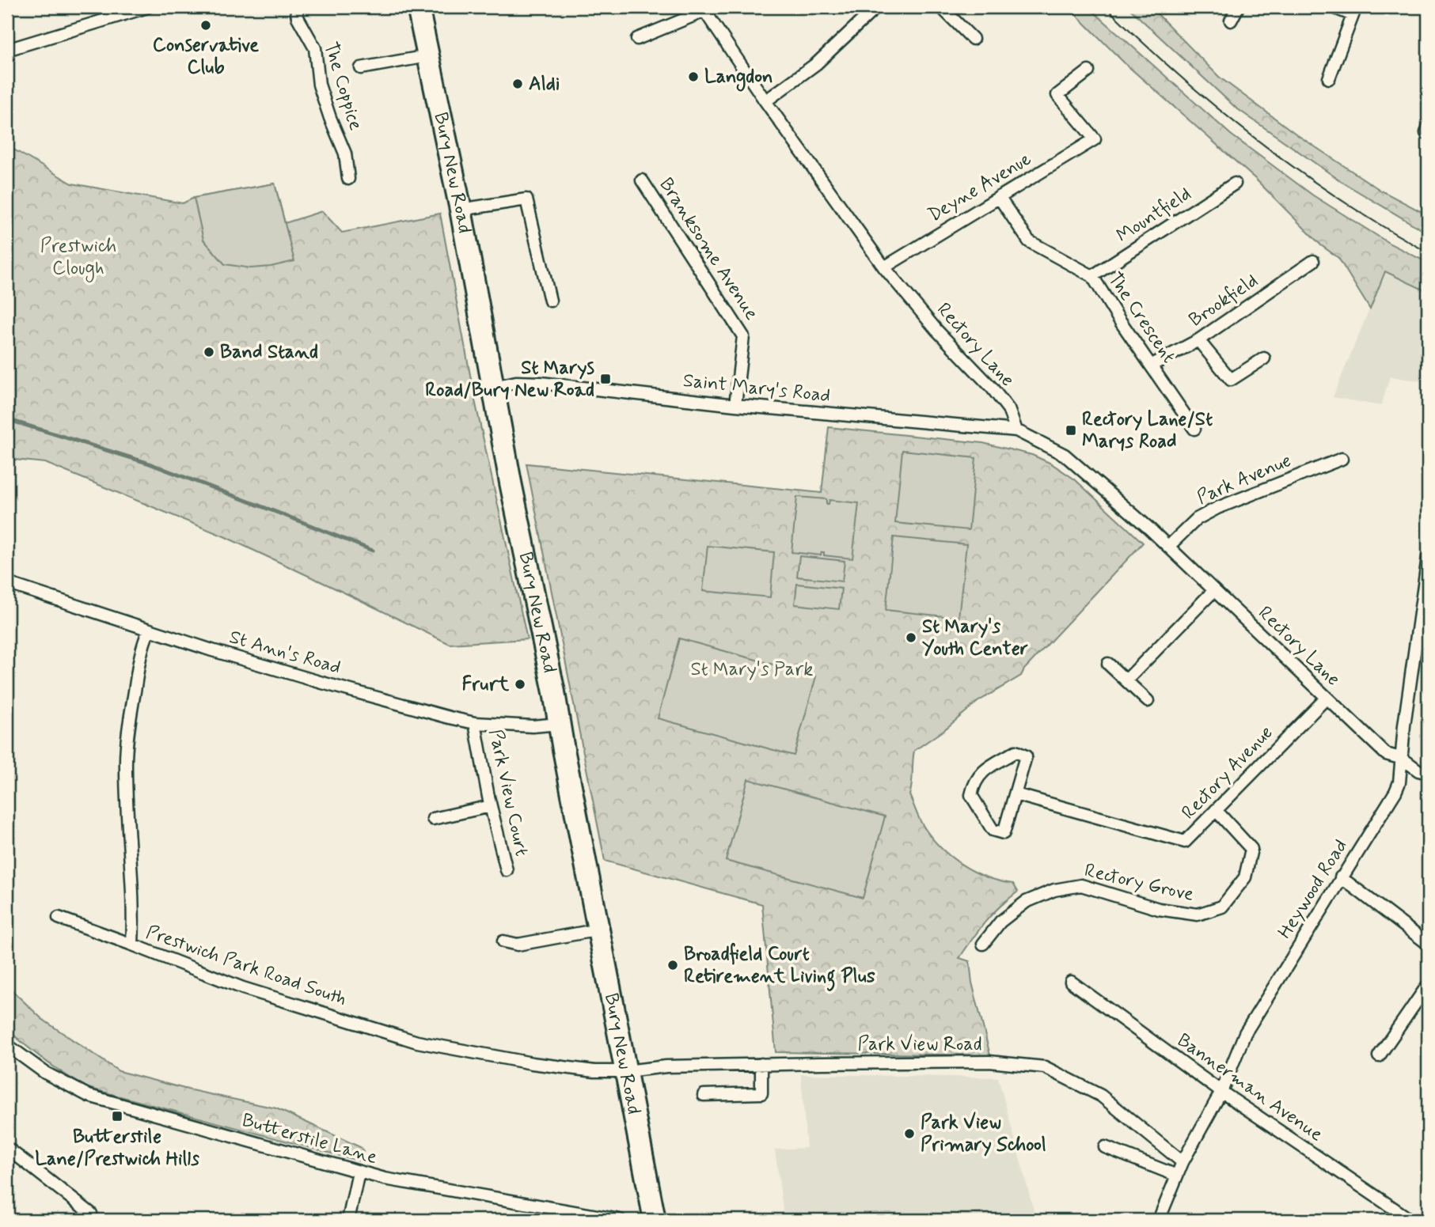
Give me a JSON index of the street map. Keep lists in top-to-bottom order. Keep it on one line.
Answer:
{"streets":{"highway":["Bury New Road"],"street":["The Coppice","Deyne Avenue","Mountfield","Branksome Avenue","Brookfield","The Crescent","Rectory Lane","Saint Mary's Road","Park Avenue","St Ann's Road","Rectory Avenue","Park View Court","Rectory Grove","Heywood Road","Prestwich Park Road South","Park View Road","Bannerman Avenue","Butterstile Lane"]},"crossings":[["Bury New Road","Saint Mary's Road"],["Bury New Road","St Ann's Road"],["Bury New Road","Prestwich Park Road South"],["Bury New Road","Park View Road"],["Deyne Avenue","The Crescent"],["Deyne Avenue","Rectory Lane"],["Mountfield","The Crescent"],["Branksome Avenue","Saint Mary's Road"],["Brookfield","The Crescent"],["Rectory Lane","Saint Mary's Road"],["Rectory Lane","Park Avenue"],["Rectory Lane","Rectory Avenue"],["Rectory Lane","Heywood Road"],["St Ann's Road","Park View Court"],["St Ann's Road","Prestwich Park Road South"],["Rectory Avenue","Rectory Grove"],["Heywood Road","Park View Road"],["Heywood Road","Bannerman Avenue"],["Prestwich Park Road South","Park View Road"]],"parks":["Prestwich Clough","St Mary's Park"],"places":{"other":["Conservative Club","Langdon","Aldi","Band Stand","St Mary's Youth Center","Frurt","Broadfield Court Retirement Living Plus","Park View Primary School"],"transit":["St Marys Road/Bury New Road","Rectory Lane/St Marys Road","Butterstile Lane/Prestwich Hills"]}}
